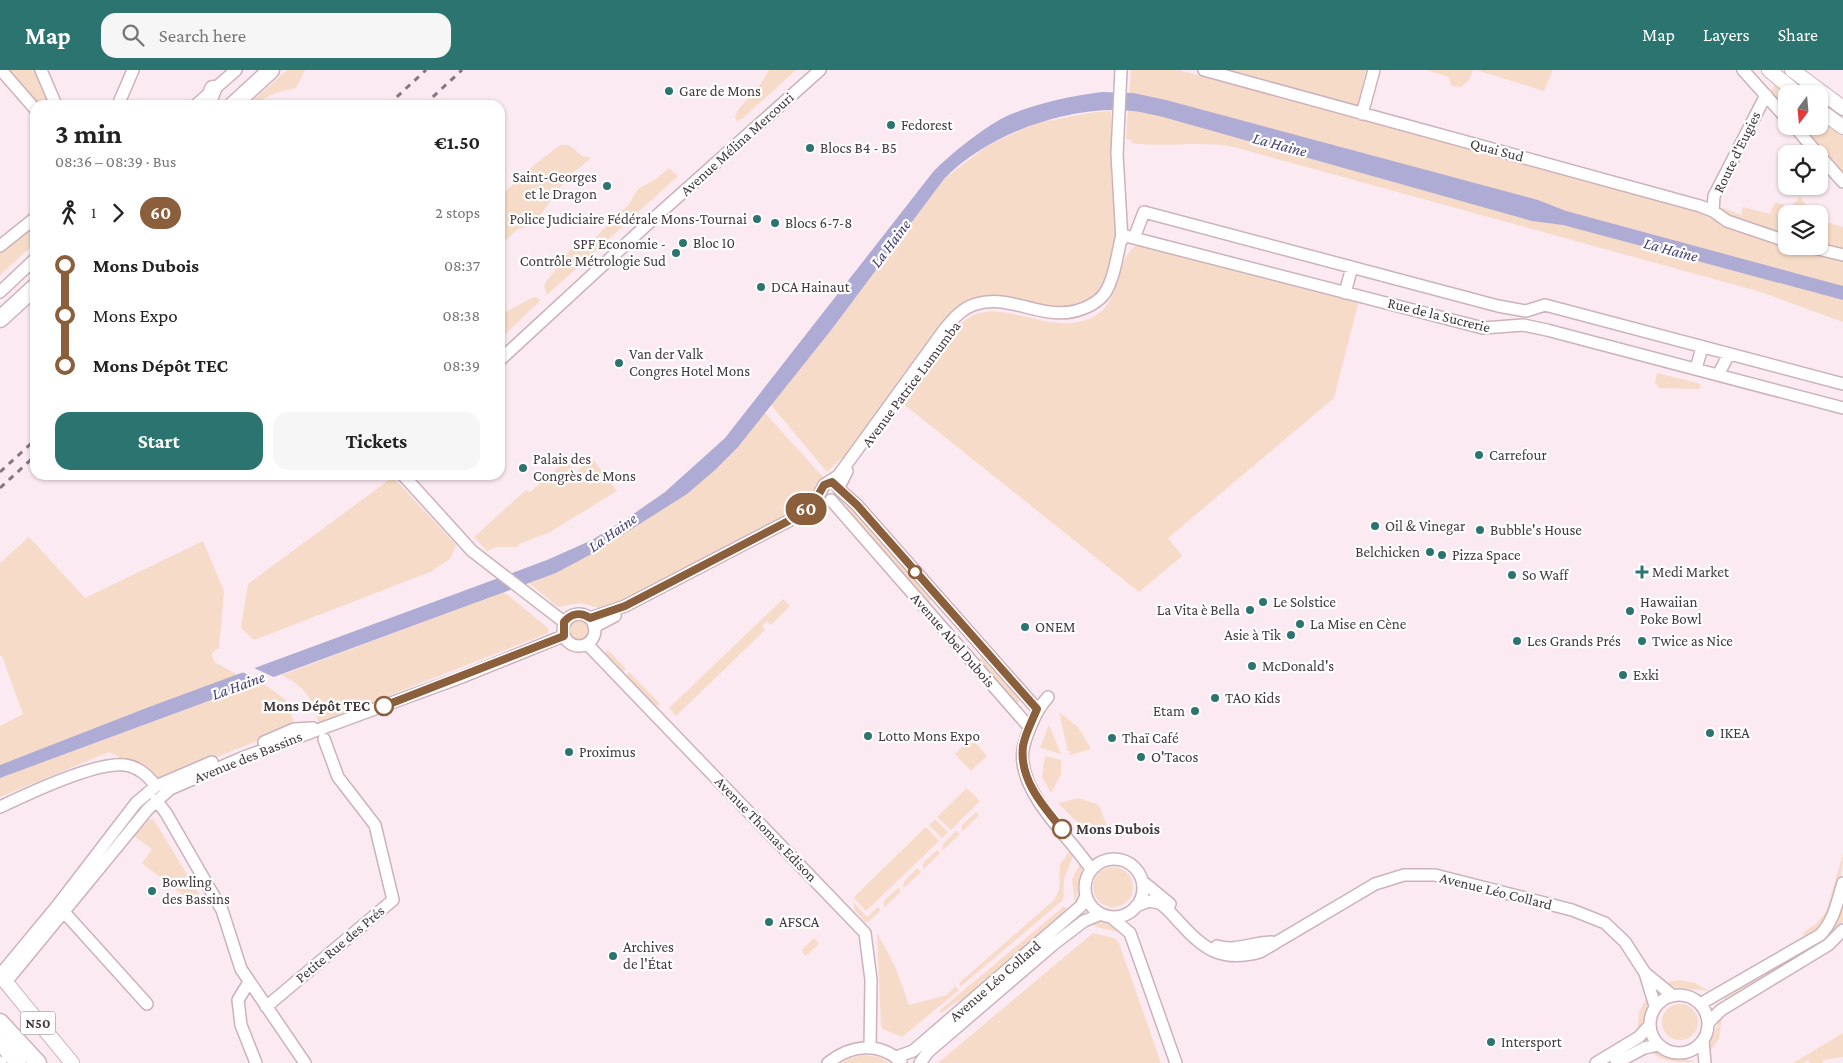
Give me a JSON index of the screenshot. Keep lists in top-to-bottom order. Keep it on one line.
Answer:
{"streets":{"highway":["N50"],"street":["Avenue Mélina Mercouri","Quai Sud","Route d'Eugies","Rue de la Sucrerie","Avenue Patrice Lumumba","Avenue Abel Dubois","Avenue des Bassins","Avenue Thomas Edison","Avenue Léo Collard","Petite Rue des Prés"]},"crossings":[["Quai Sud","Route d'Eugies"],["Rue de la Sucrerie","Avenue Patrice Lumumba"],["Avenue Patrice Lumumba","Avenue Abel Dubois"],["Avenue des Bassins","Avenue Thomas Edison"],["Avenue des Bassins","Petite Rue des Prés"],["Avenue des Bassins","N50"]],"water":["La Haine"],"places":{"other":["Gare de Mons","Fedorest","Blocs B4 - B5","Saint-Georges et le Dragon","Police Judiciaire Fédérale Mons-Tournai","Blocs 6-7-8","Bloc 10","SPF Economie - Contrôle Métrologie Sud","DCA Hainaut","Van der Valk Congres Hotel Mons","Carrefour","Palais des Congrès de Mons","Oil & Vinegar","Bubble's House","Belchicken","Pizza Space","So Waff","Le Solstice","La Vita è Bella","Hawaiian Poke Bowl","La Mise en Cène","ONEM","Asie à Tik","Les Grands Prés","Twice as Nice","McDonald's","Exki","TAO Kids","Mons Dépôt TEC","Etam","IKEA","Lotto Mons Expo","Thaï Café","Proximus","O'Tacos","Mons Dubois","Bowling des Bassins","AFSCA","Archives de l'État","Intersport"],"health":["Medi Market"]},"lines":["bus line 60"],"north":"bottom","page":{"header":"Map","search":"Search here","nav":["Map","Layers","Share"],"on_map":"60","heading":["3 min","08:36 – 08:39 · Bus","€1.50"],"legs":["1","60","2 stops"],"list":[{"name":"Mons Dubois","value":"08:37"},{"name":"Mons Expo","value":"08:38"},{"name":"Mons Dépôt TEC","value":"08:39"}],"buttons":["Start","Tickets"]}}
